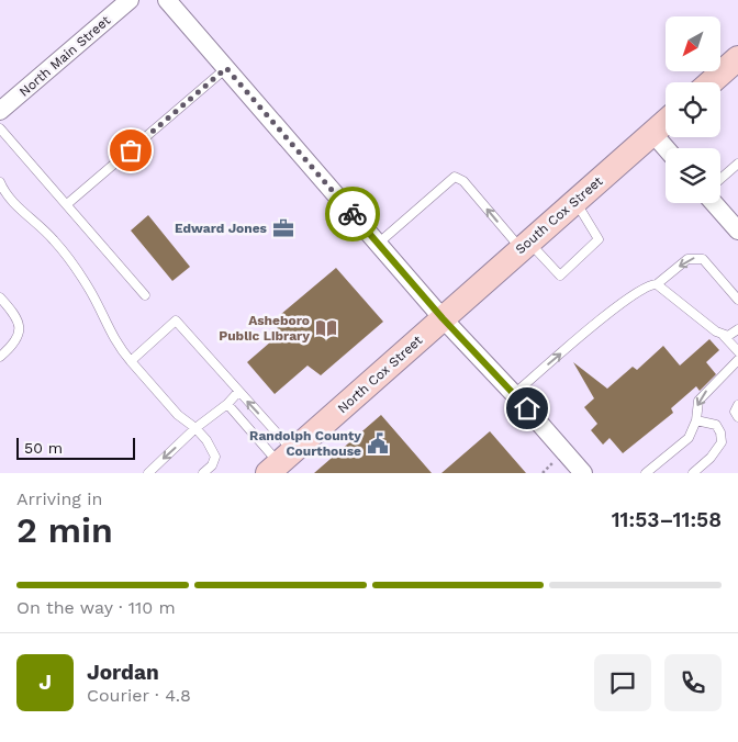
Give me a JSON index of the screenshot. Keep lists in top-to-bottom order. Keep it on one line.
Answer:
{"streets":{"main road":["South Cox Street","North Cox Street"],"street":["North Main Street"]},"crossings":[["South Cox Street","North Cox Street"]],"places":{"office":["Edward Jones"],"library":["Asheboro Public Library"],"public building":["Randolph County Courthouse"]},"scale_bar":"50 m","north":"bottom left","page":{"scale":"50 m","heading":["2 min","Arriving in","11:53–11:58"],"panel":["Jordan","Courier · 4.8"],"bar":"On the way · 110 m","round":"J"}}
